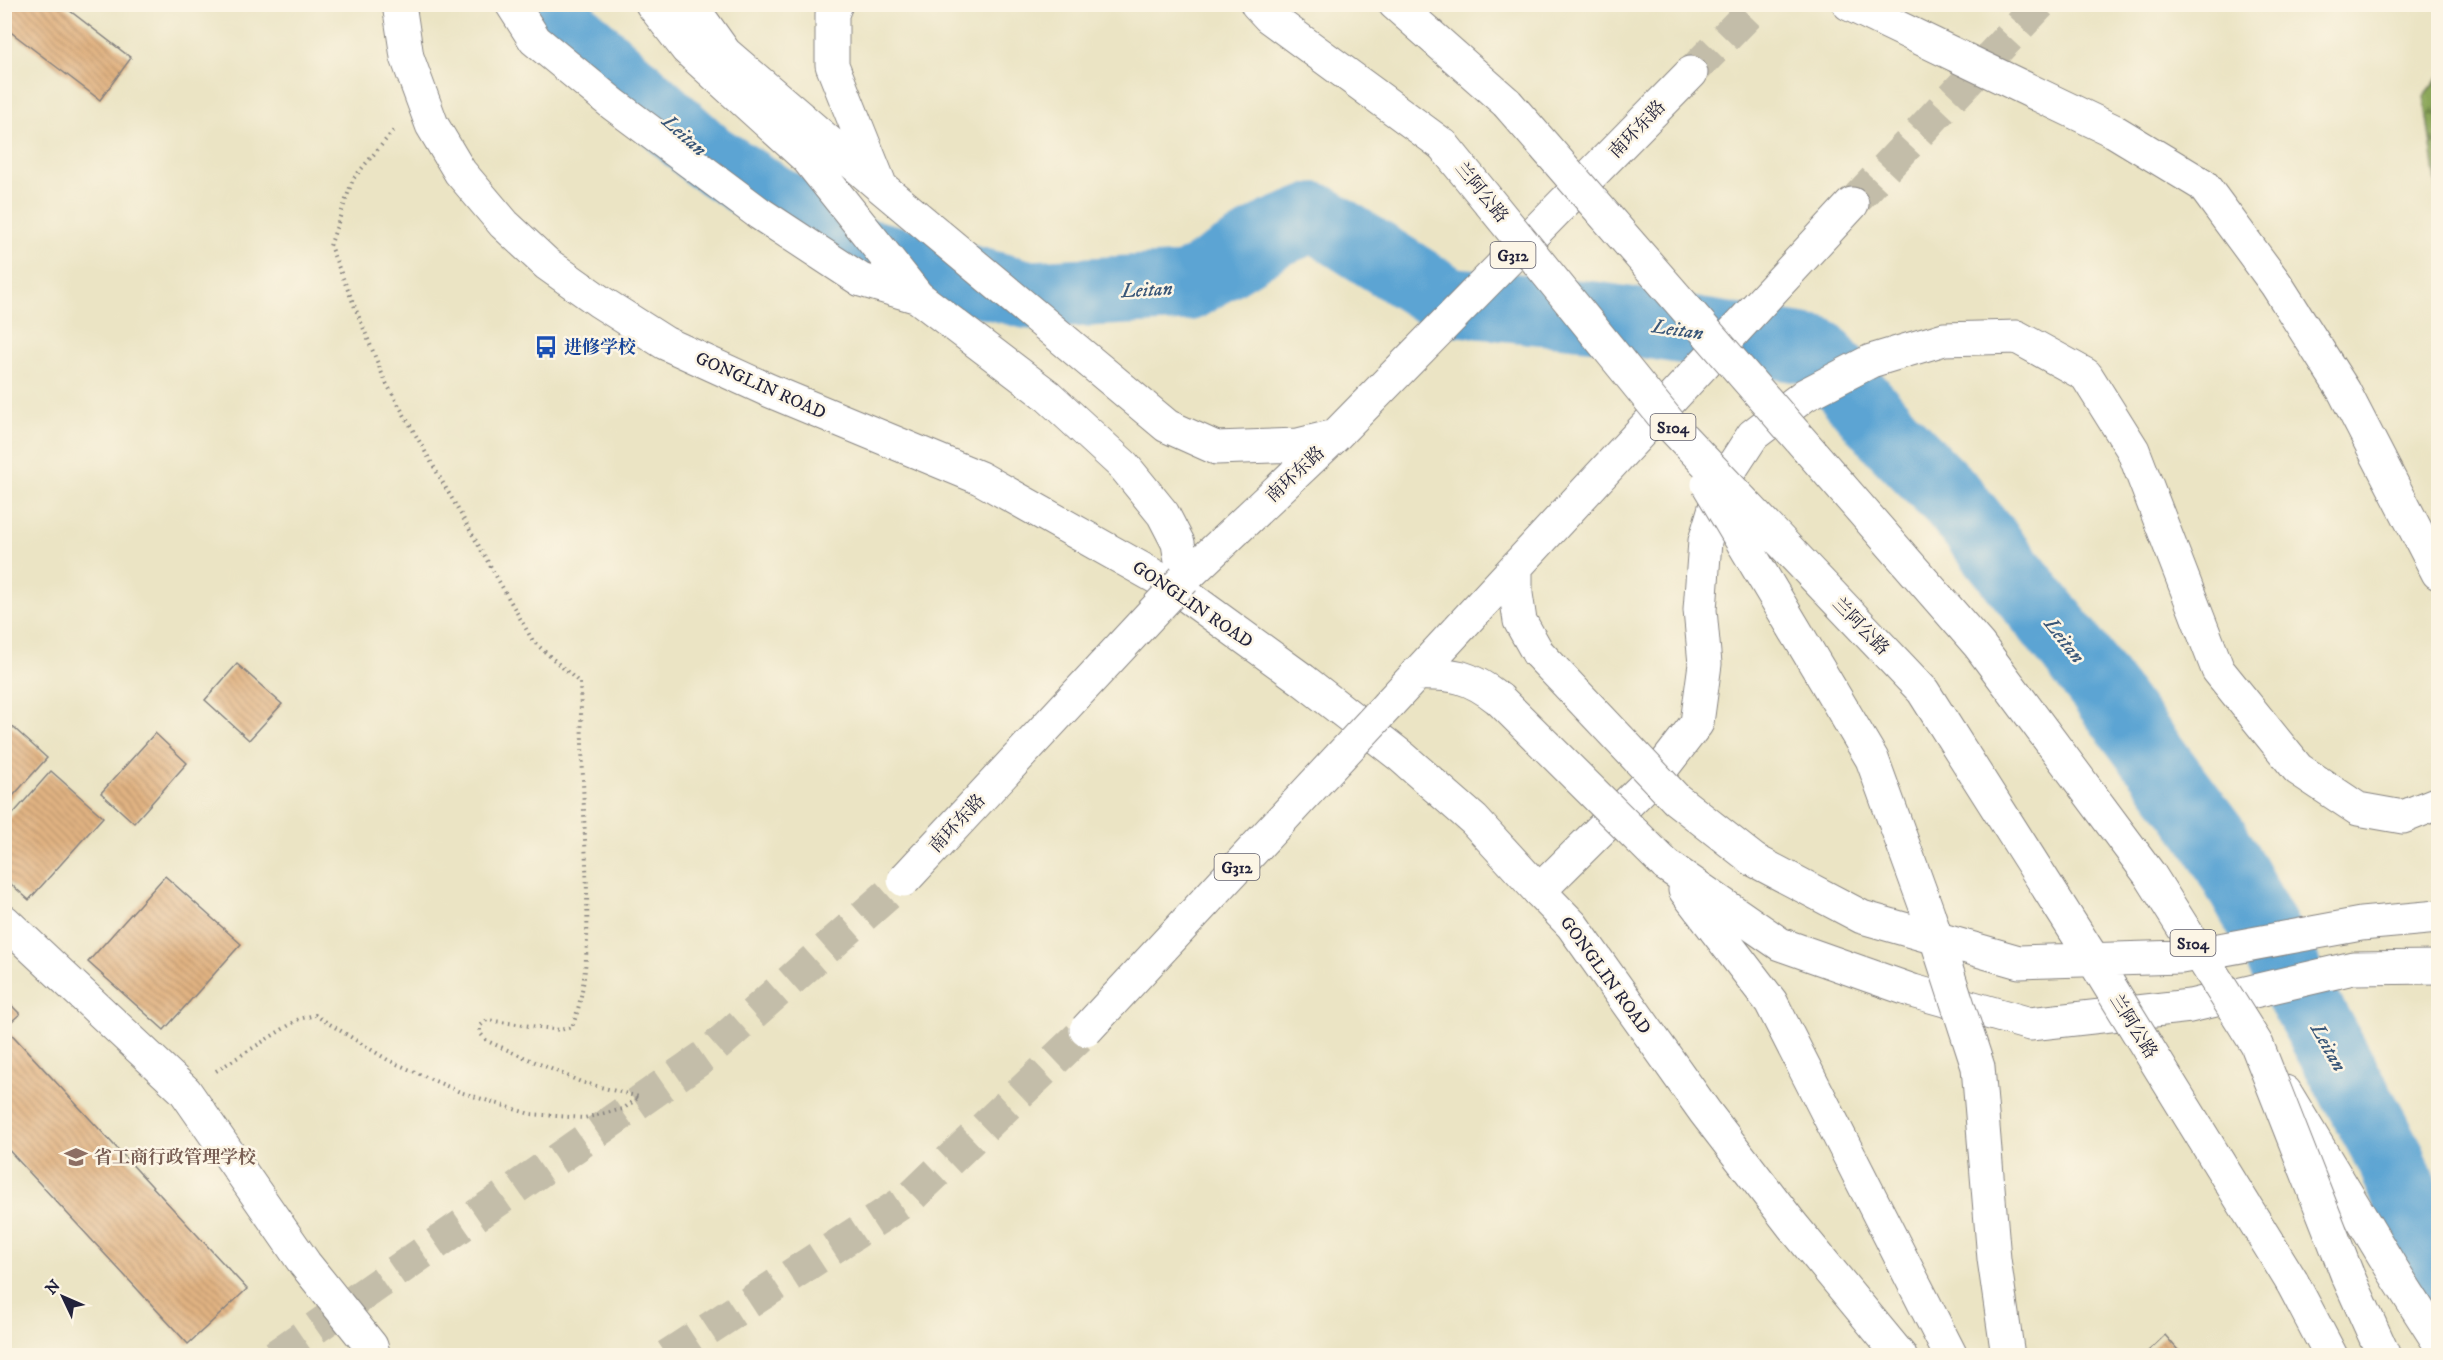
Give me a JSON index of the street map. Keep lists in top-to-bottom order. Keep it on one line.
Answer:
{"streets":{"main road":["南环东路","兰阿公路","G312","GONGLIN ROAD","S104"]},"water":["Leitan"],"places":{"bus stop":["进修学校"],"school or university":["省工商行政管理学校"]},"north":"top left"}
